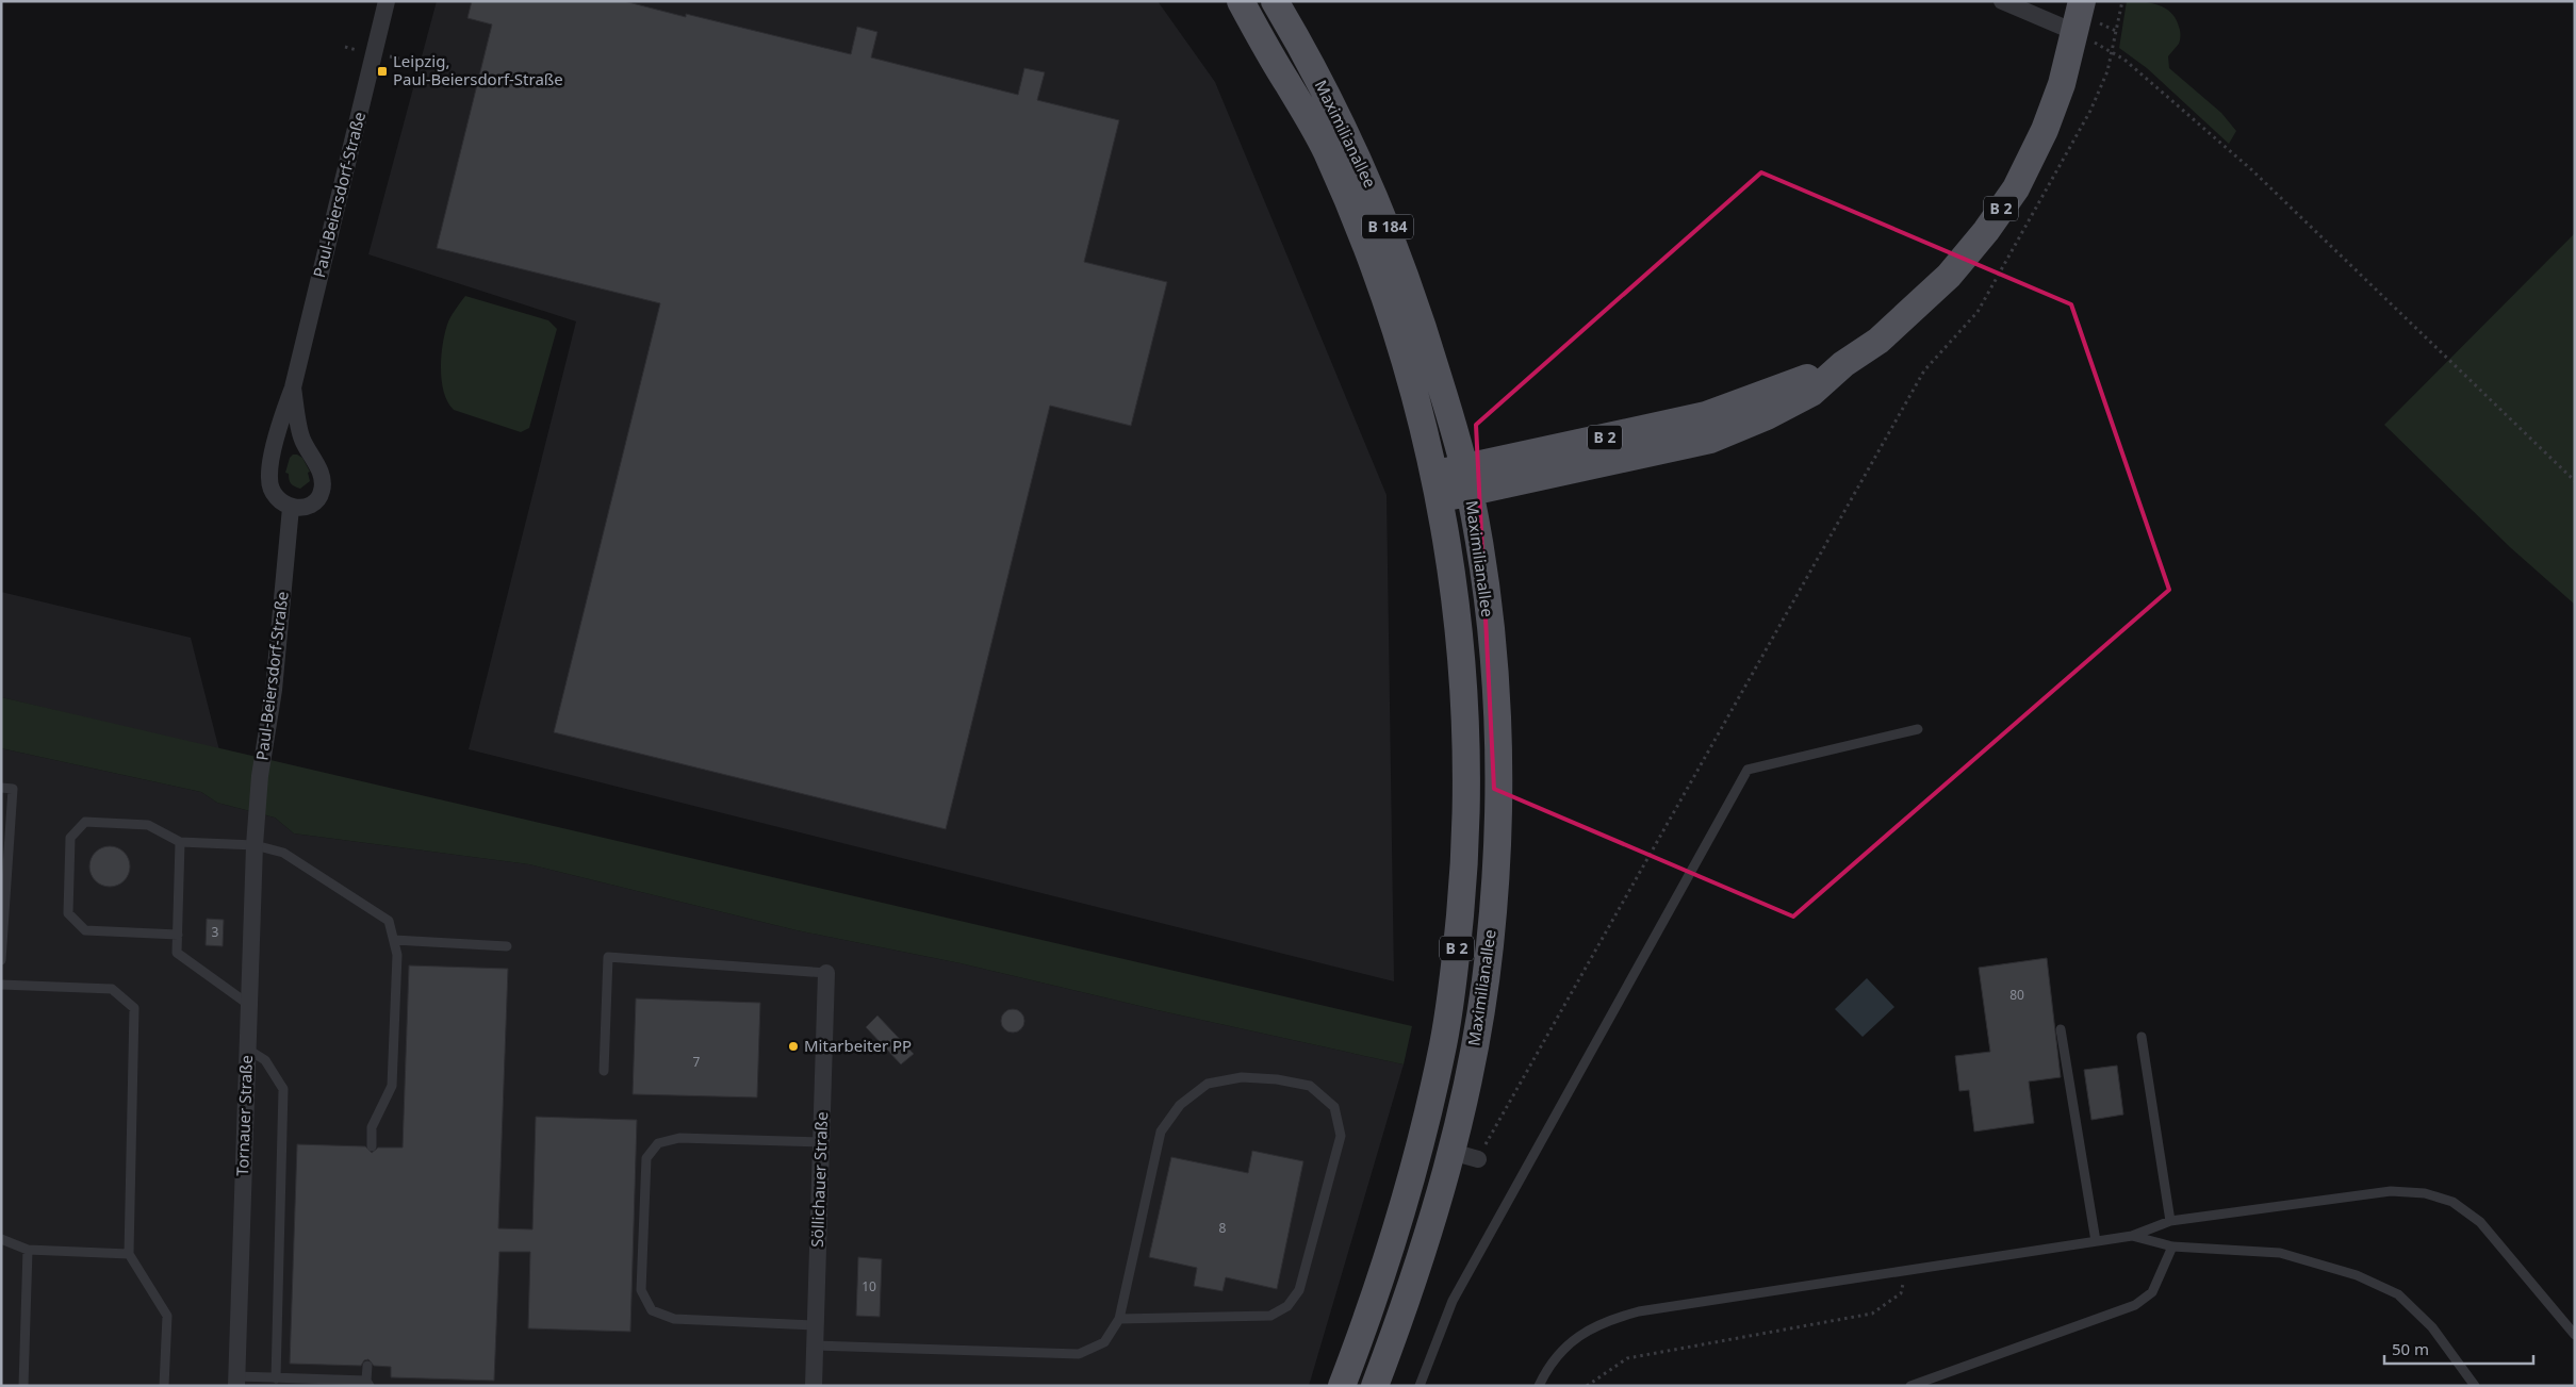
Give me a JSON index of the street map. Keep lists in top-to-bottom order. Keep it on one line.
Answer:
{"streets":{"main road":["Maximilianallee","B 2","B 184"],"street":["Paul-Beiersdorf-Straße","Tornauer Straße","Söllichauer Straße"]},"crossings":[["Maximilianallee","B 2"],["Maximilianallee","B 184"],["Paul-Beiersdorf-Straße","Tornauer Straße"],["B 2","B 184"]],"places":{"transit":["Leipzig, Paul-Beiersdorf-Straße"],"other":["Mitarbeiter PP"]},"house_numbers":["3","80","7","8","10"],"scale_bar":"50 m"}
